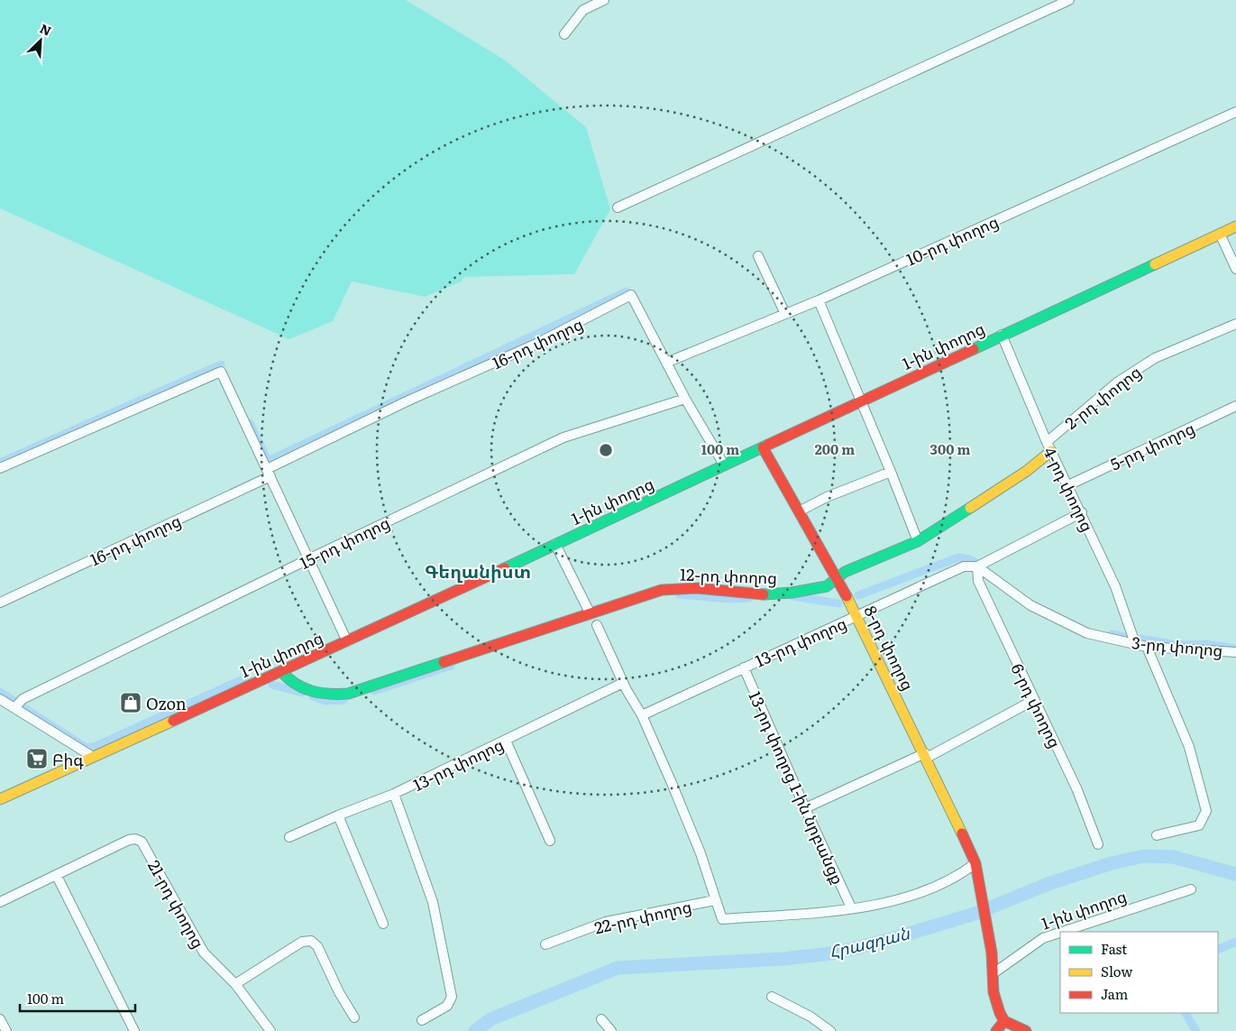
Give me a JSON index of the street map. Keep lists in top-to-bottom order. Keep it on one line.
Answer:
{"streets":{"main road":["1-ին փողոց","12-րդ փողոց","8-րդ փողոց"],"street":["10-րդ փողոց","16-րդ փողոց","2-րդ փողոց","5-րդ փողոց","4-րդ փողոց","15-րդ փողոց","13-րդ փողոց","3-րդ փողոց","6-րդ փողոց","13-րդ փողոց 1-ին նրբանցք","21-րդ փողոց","22-րդ փողոց"]},"crossings":[["10-րդ փողոց","16-րդ փողոց"],["16-րդ փողոց","1-ին փողոց"],["16-րդ փողոց","15-րդ փողոց"],["1-ին փողոց","4-րդ փողոց"],["1-ին փողոց","12-րդ փողոց"],["1-ին փողոց","8-րդ փողոց"],["2-րդ փողոց","4-րդ փողոց"],["5-րդ փողոց","4-րդ փողոց"],["4-րդ փողոց","12-րդ փողոց"],["4-րդ փողոց","13-րդ փողոց"],["4-րդ փողոց","3-րդ փողոց"],["12-րդ փողոց","8-րդ փողոց"],["13-րդ փողոց","3-րդ փողոց"],["13-րդ փողոց","8-րդ փողոց"],["13-րդ փողոց","6-րդ փողոց"],["13-րդ փողոց","13-րդ փողոց 1-ին նրբանցք"],["3-րդ փողոց","6-րդ փողոց"]],"districts":["Գեղանիստ"],"water":["Հրազդան"],"places":{"shop":["Ozon"],"supermarket":["Բիգ"]},"legend":["Fast","Slow","Jam"],"scale_bar":"100 m","north":"top right","rings":["100 m","200 m","300 m"]}
